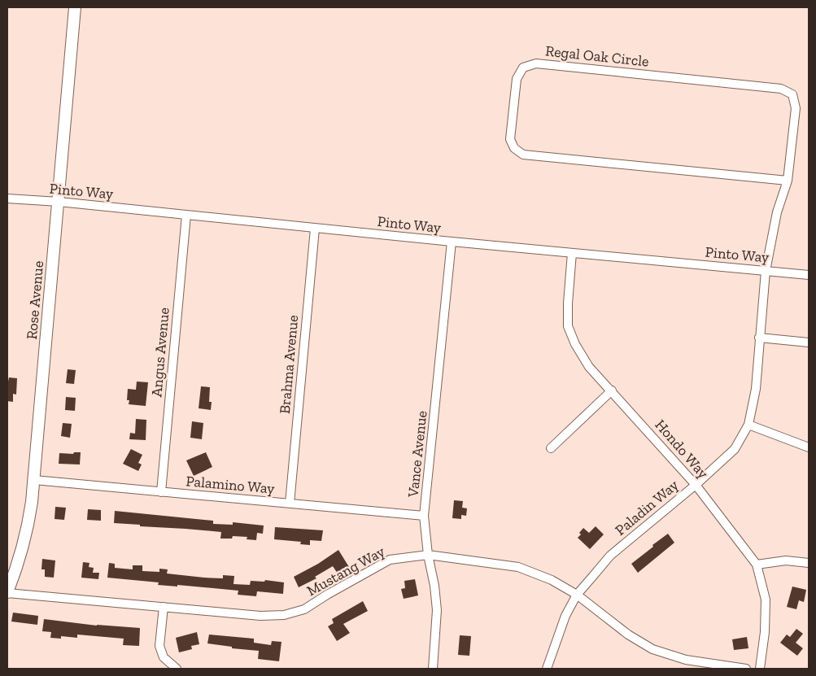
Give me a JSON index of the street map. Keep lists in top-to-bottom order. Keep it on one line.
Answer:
{"streets":{"street":["Regal Oak Circle","Pinto Way","Rose Avenue","Angus Avenue","Brahma Avenue","Hondo Way","Vance Avenue","Palamino Way","Paladin Way","Mustang Way"]},"crossings":[["Regal Oak Circle","Pinto Way"],["Regal Oak Circle","Paladin Way"],["Pinto Way","Rose Avenue"],["Pinto Way","Angus Avenue"],["Pinto Way","Brahma Avenue"],["Pinto Way","Hondo Way"],["Pinto Way","Vance Avenue"],["Pinto Way","Paladin Way"],["Rose Avenue","Palamino Way"],["Rose Avenue","Mustang Way"],["Angus Avenue","Palamino Way"],["Brahma Avenue","Palamino Way"],["Hondo Way","Paladin Way"],["Vance Avenue","Palamino Way"],["Vance Avenue","Mustang Way"],["Paladin Way","Mustang Way"]]}
